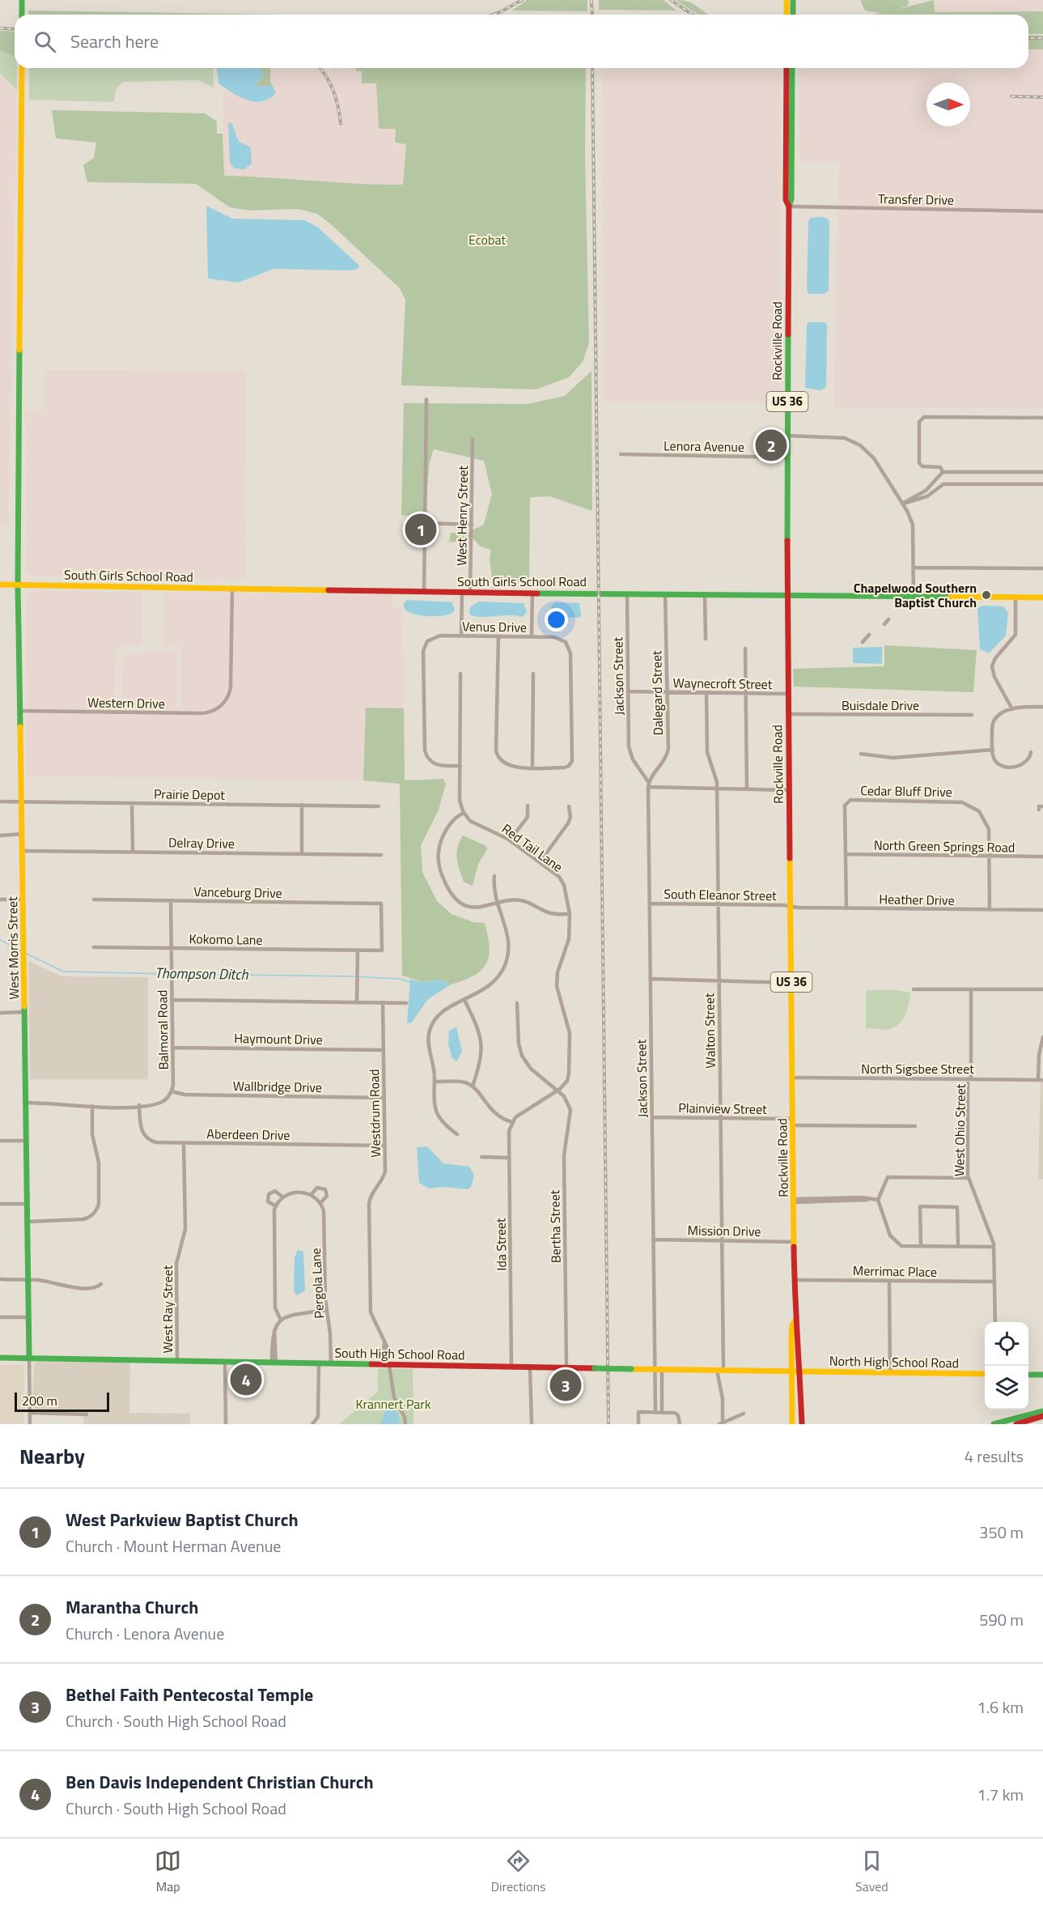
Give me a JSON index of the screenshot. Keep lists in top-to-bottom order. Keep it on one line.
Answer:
{"streets":{"main road":["Rockville Road","US 36","South Girls School Road","West Morris Street","South High School Road","North High School Road"],"street":["Transfer Drive","Lenora Avenue","West Henry Street","Venus Drive","Jackson Street","Waynecroft Street","Dalegard Street","Western Drive","Buisdale Drive","Cedar Bluff Drive","Prairie Depot","Delray Drive","North Green Springs Road","Red Tail Lane","Vanceburg Drive","South Eleanor Street","Heather Drive","Kokomo Lane","Balmoral Road","Walton Street","Haymount Drive","North Sigsbee Street","Wallbridge Drive","Plainview Street","Westdrum Road","West Ohio Street","Aberdeen Drive","Bertha Street","Mission Drive","Ida Street","Merrimac Place","Pergola Lane","West Ray Street"]},"crossings":[["Transfer Drive","Rockville Road"],["Rockville Road","Lenora Avenue"],["Rockville Road","South Girls School Road"],["Rockville Road","Waynecroft Street"],["Rockville Road","Buisdale Drive"],["Rockville Road","South Eleanor Street"],["Rockville Road","Heather Drive"],["Rockville Road","North Sigsbee Street"],["Rockville Road","Plainview Street"],["Rockville Road","Mission Drive"],["Rockville Road","Merrimac Place"],["Rockville Road","South High School Road"],["Rockville Road","North High School Road"],["West Henry Street","South Girls School Road"],["South Girls School Road","Jackson Street"],["South Girls School Road","Dalegard Street"],["South Girls School Road","Western Drive"],["South Girls School Road","West Morris Street"],["Jackson Street","Waynecroft Street"],["Jackson Street","Dalegard Street"],["Jackson Street","South Eleanor Street"],["Jackson Street","Plainview Street"],["Jackson Street","Mission Drive"],["Jackson Street","South High School Road"],["Waynecroft Street","Dalegard Street"],["Waynecroft Street","Walton Street"],["Western Drive","West Morris Street"],["Cedar Bluff Drive","North Green Springs Road"],["Cedar Bluff Drive","Heather Drive"],["Prairie Depot","West Morris Street"],["Delray Drive","West Morris Street"],["Red Tail Lane","Bertha Street"],["Vanceburg Drive","Kokomo Lane"],["Vanceburg Drive","Balmoral Road"],["South Eleanor Street","Heather Drive"],["South Eleanor Street","Walton Street"],["Kokomo Lane","Balmoral Road"],["West Morris Street","South High School Road"],["Balmoral Road","Haymount Drive"],["Balmoral Road","Wallbridge Drive"],["Walton Street","Plainview Street"],["Walton Street","Mission Drive"],["Walton Street","South High School Road"],["Haymount Drive","Westdrum Road"],["North Sigsbee Street","West Ohio Street"],["Wallbridge Drive","Westdrum Road"],["Westdrum Road","Aberdeen Drive"],["Westdrum Road","South High School Road"],["West Ohio Street","Merrimac Place"],["Aberdeen Drive","West Ray Street"],["Bertha Street","South High School Road"],["Ida Street","South High School Road"],["Pergola Lane","South High School Road"],["West Ray Street","South High School Road"],["South High School Road","North High School Road"]],"water":["Thompson Ditch"],"parks":["Ecobat","Krannert Park"],"places":["Chapelwood Southern Baptist Church"],"scale_bar":"200 m","north":"right","page":{"search":"Search here","pins":["2","1","4","3"],"scale":"200 m","heading":["Nearby","4 results"],"list":[{"mark":"1","name":"West Parkview Baptist Church","note":"Church · Mount Herman Avenue","value":"350 m"},{"mark":"2","name":"Marantha Church","note":"Church · Lenora Avenue","value":"590 m"},{"mark":"3","name":"Bethel Faith Pentecostal Temple","note":"Church · South High School Road","value":"1.6 km"},{"mark":"4","name":"Ben Davis Independent Christian Church","note":"Church · South High School Road","value":"1.7 km"}],"nav":["Map","Directions","Saved"]}}
